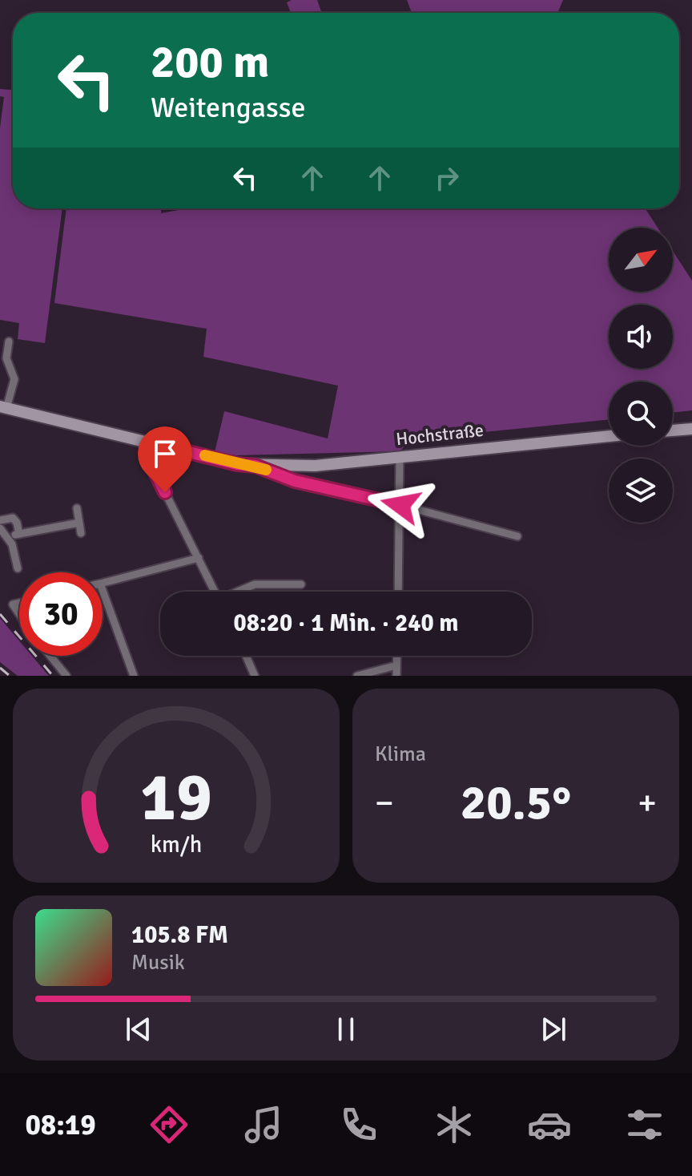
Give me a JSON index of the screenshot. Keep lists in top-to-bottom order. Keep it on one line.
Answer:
{"streets":{"street":["Hochstraße"]},"north":"top right","page":{"turn":["200 m","Weitengasse"],"limit":"30","trip":"08:20 · 1 Min. · 240 m","tile":"Klima","heat":["−","20.5°","+"],"song":["105.8 FM","Musik"],"tabs":"08:19","gauge":["19","km/h"]}}
